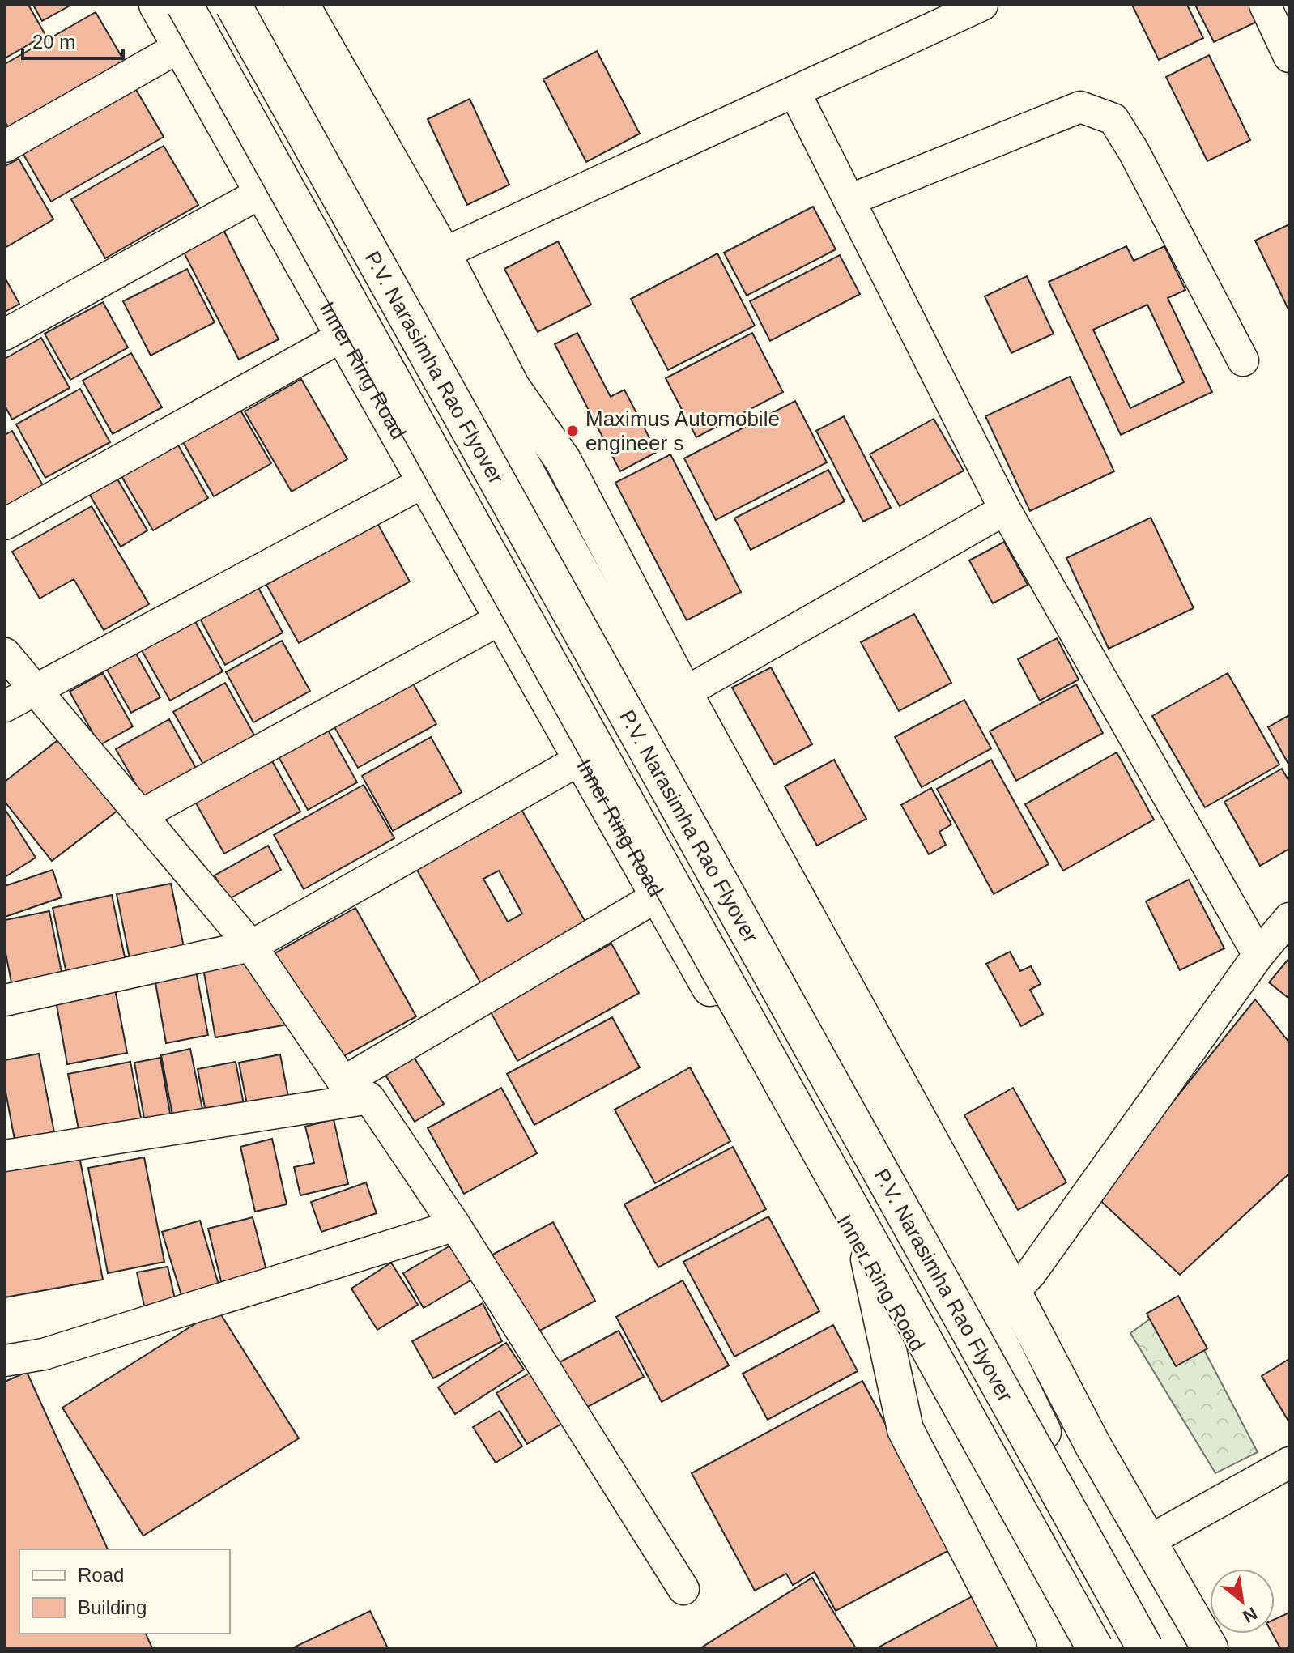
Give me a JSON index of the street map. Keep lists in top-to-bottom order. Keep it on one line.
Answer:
{"streets":{"main road":["P.V. Narasimha Rao Flyover","Inner Ring Road"]},"places":["Maximus Automobile engineer s"],"legend":["Road","Building"],"scale_bar":"20 m","north":"bottom right"}
